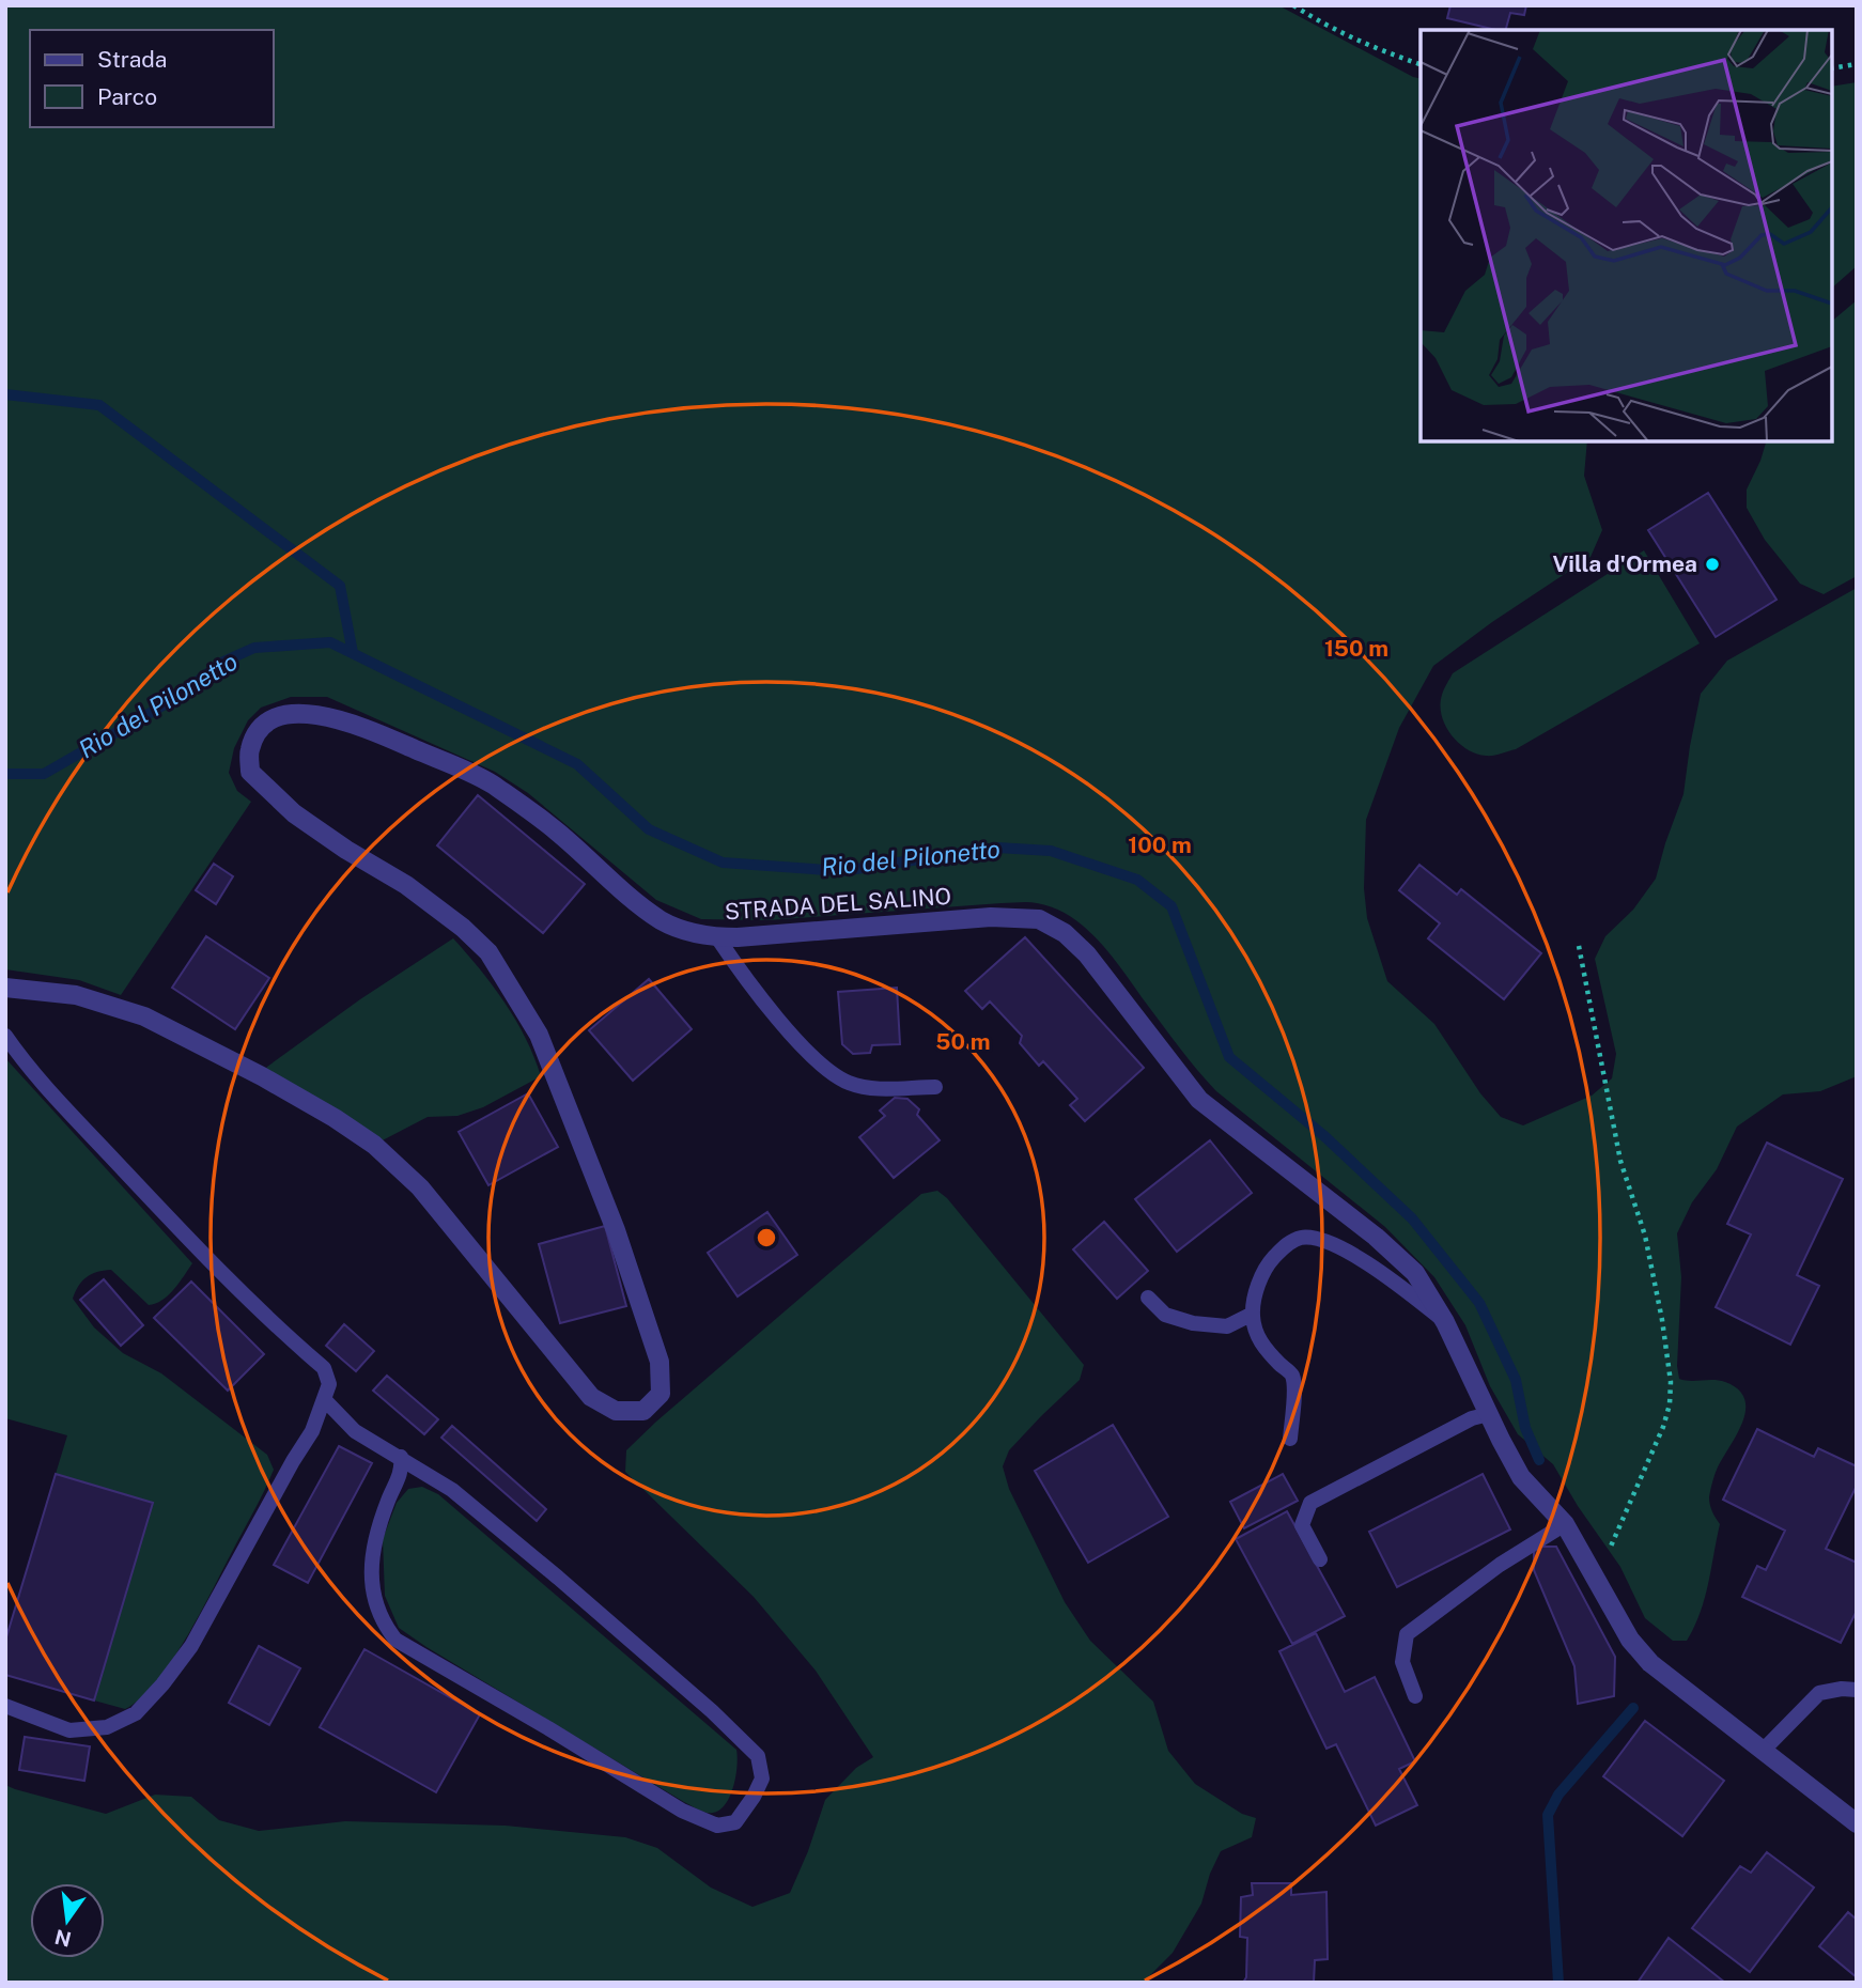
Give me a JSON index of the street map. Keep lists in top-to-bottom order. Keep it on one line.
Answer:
{"streets":{"street":["STRADA DEL SALINO"]},"water":["Rio del Pilonetto"],"places":["Villa d'Ormea"],"legend":["Strada","Parco"],"north":"bottom","rings":["150 m","100 m","50 m"]}
